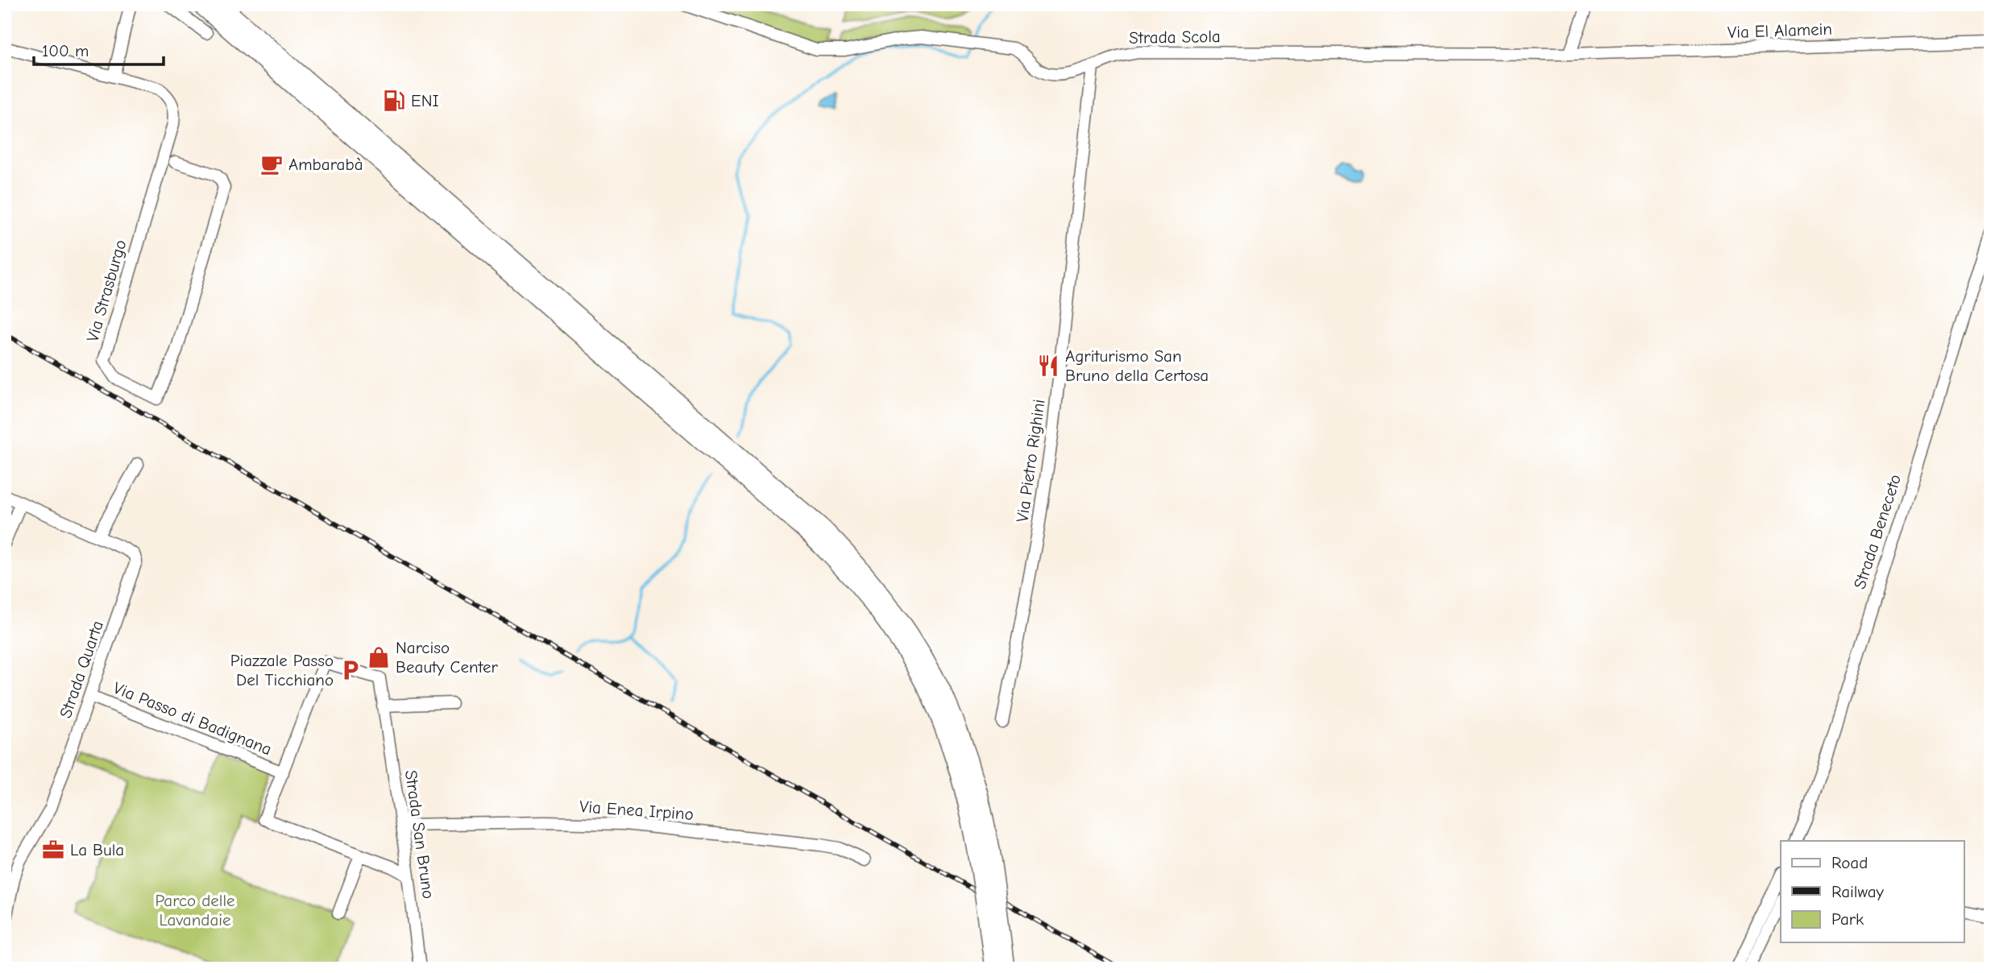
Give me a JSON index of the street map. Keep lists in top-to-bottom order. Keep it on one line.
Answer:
{"streets":{"street":["Via El Alamein","Strada Scola","Via Strasburgo","Via Pietro Righini","Strada Beneceto","Strada Quarta","Via Passo di Badignana","Via Enea Irpino","Strada San Bruno"]},"crossings":[["Via El Alamein","Strada Scola"],["Strada Scola","Via Pietro Righini"],["Strada Quarta","Via Passo di Badignana"],["Via Passo di Badignana","Strada San Bruno"],["Via Enea Irpino","Strada San Bruno"]],"parks":["Parco delle Lavandaie"],"places":{"fuel station":["ENI"],"cafe":["Ambarabà"],"restaurant":["Agriturismo San Bruno della Certosa"],"shop":["Narciso Beauty Center"],"parking":["Piazzale Passo Del Ticchiano"],"office":["La Bula"]},"legend":["Road","Railway","Park"],"scale_bar":"100 m"}
